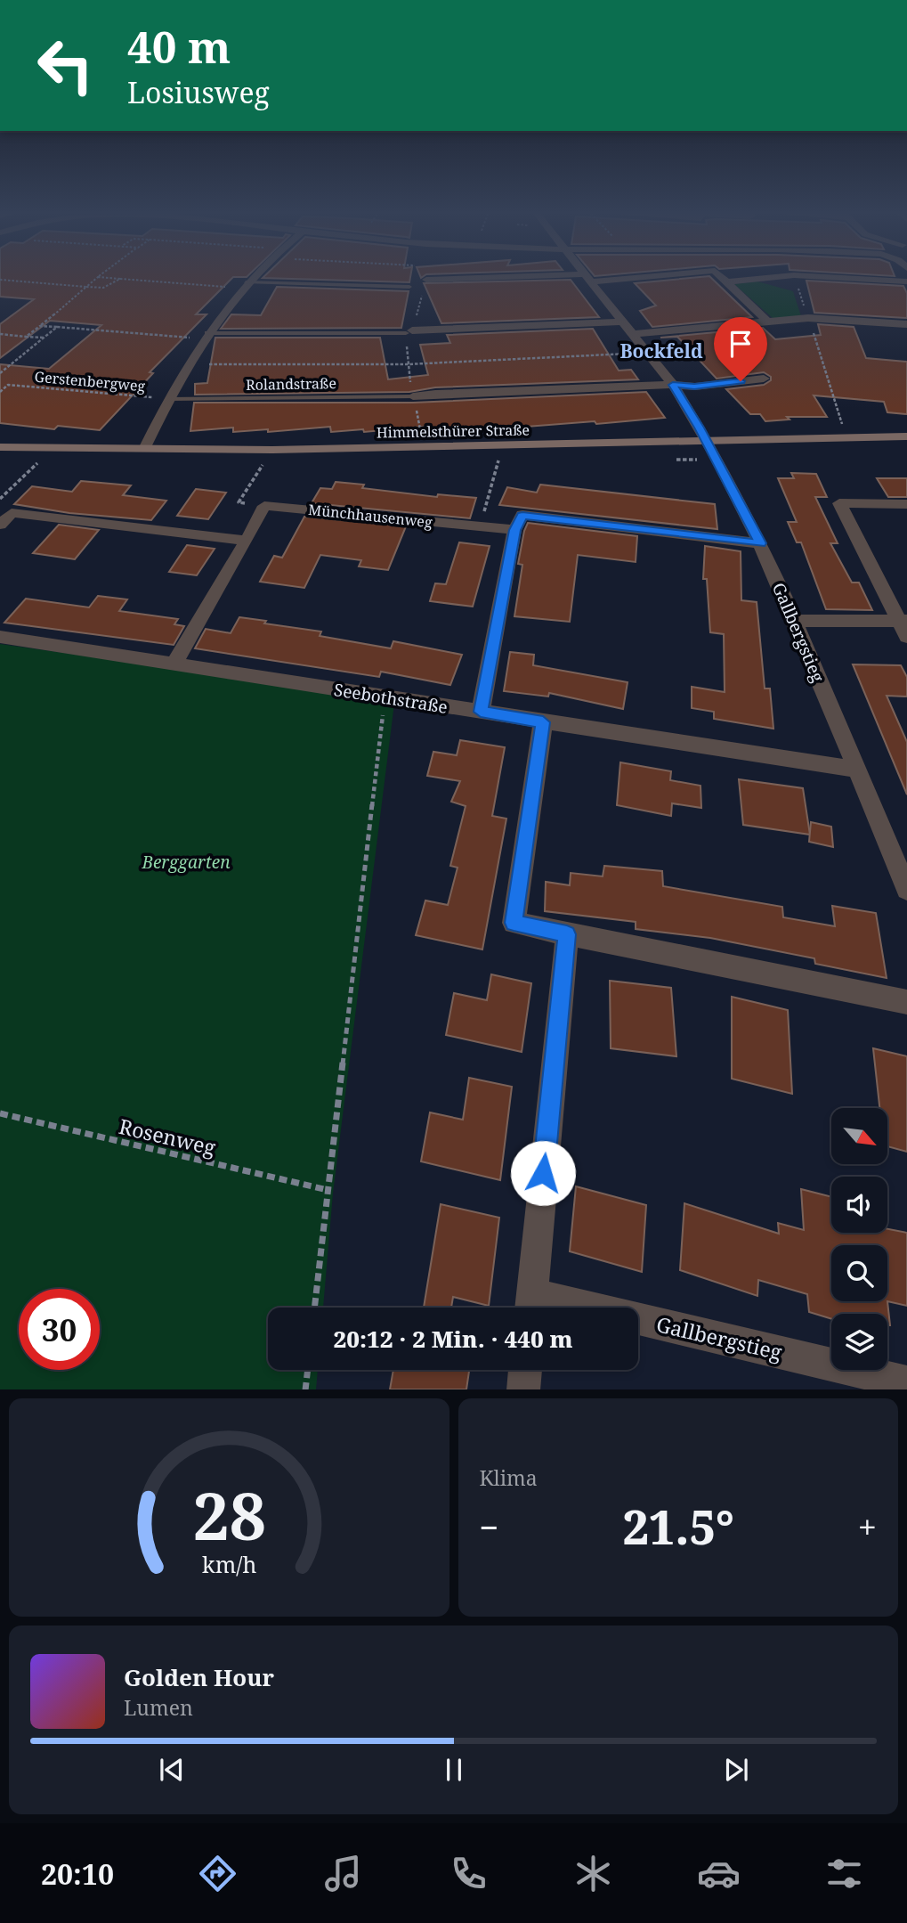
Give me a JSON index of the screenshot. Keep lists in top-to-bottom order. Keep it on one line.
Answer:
{"streets":{"street":["Himmelsthürer Straße","Münchhausenweg","Gallbergstieg","Seebothstraße"],"lane":["Rolandstraße"],"path":["Gerstenbergweg","Rosenweg"]},"crossings":[["Gerstenbergweg","Rolandstraße"],["Rolandstraße","Gallbergstieg"],["Himmelsthürer Straße","Gallbergstieg"],["Münchhausenweg","Gallbergstieg"],["Gallbergstieg","Seebothstraße"]],"districts":["Bockfeld"],"parks":["Berggarten"],"north":"bottom right","page":{"turn":["40 m","Losiusweg"],"limit":"30","trip":"20:12 · 2 Min. · 440 m","tile":"Klima","heat":["−","21.5°","+"],"song":["Golden Hour","Lumen"],"tabs":"20:10","gauge":["28","km/h"]}}
